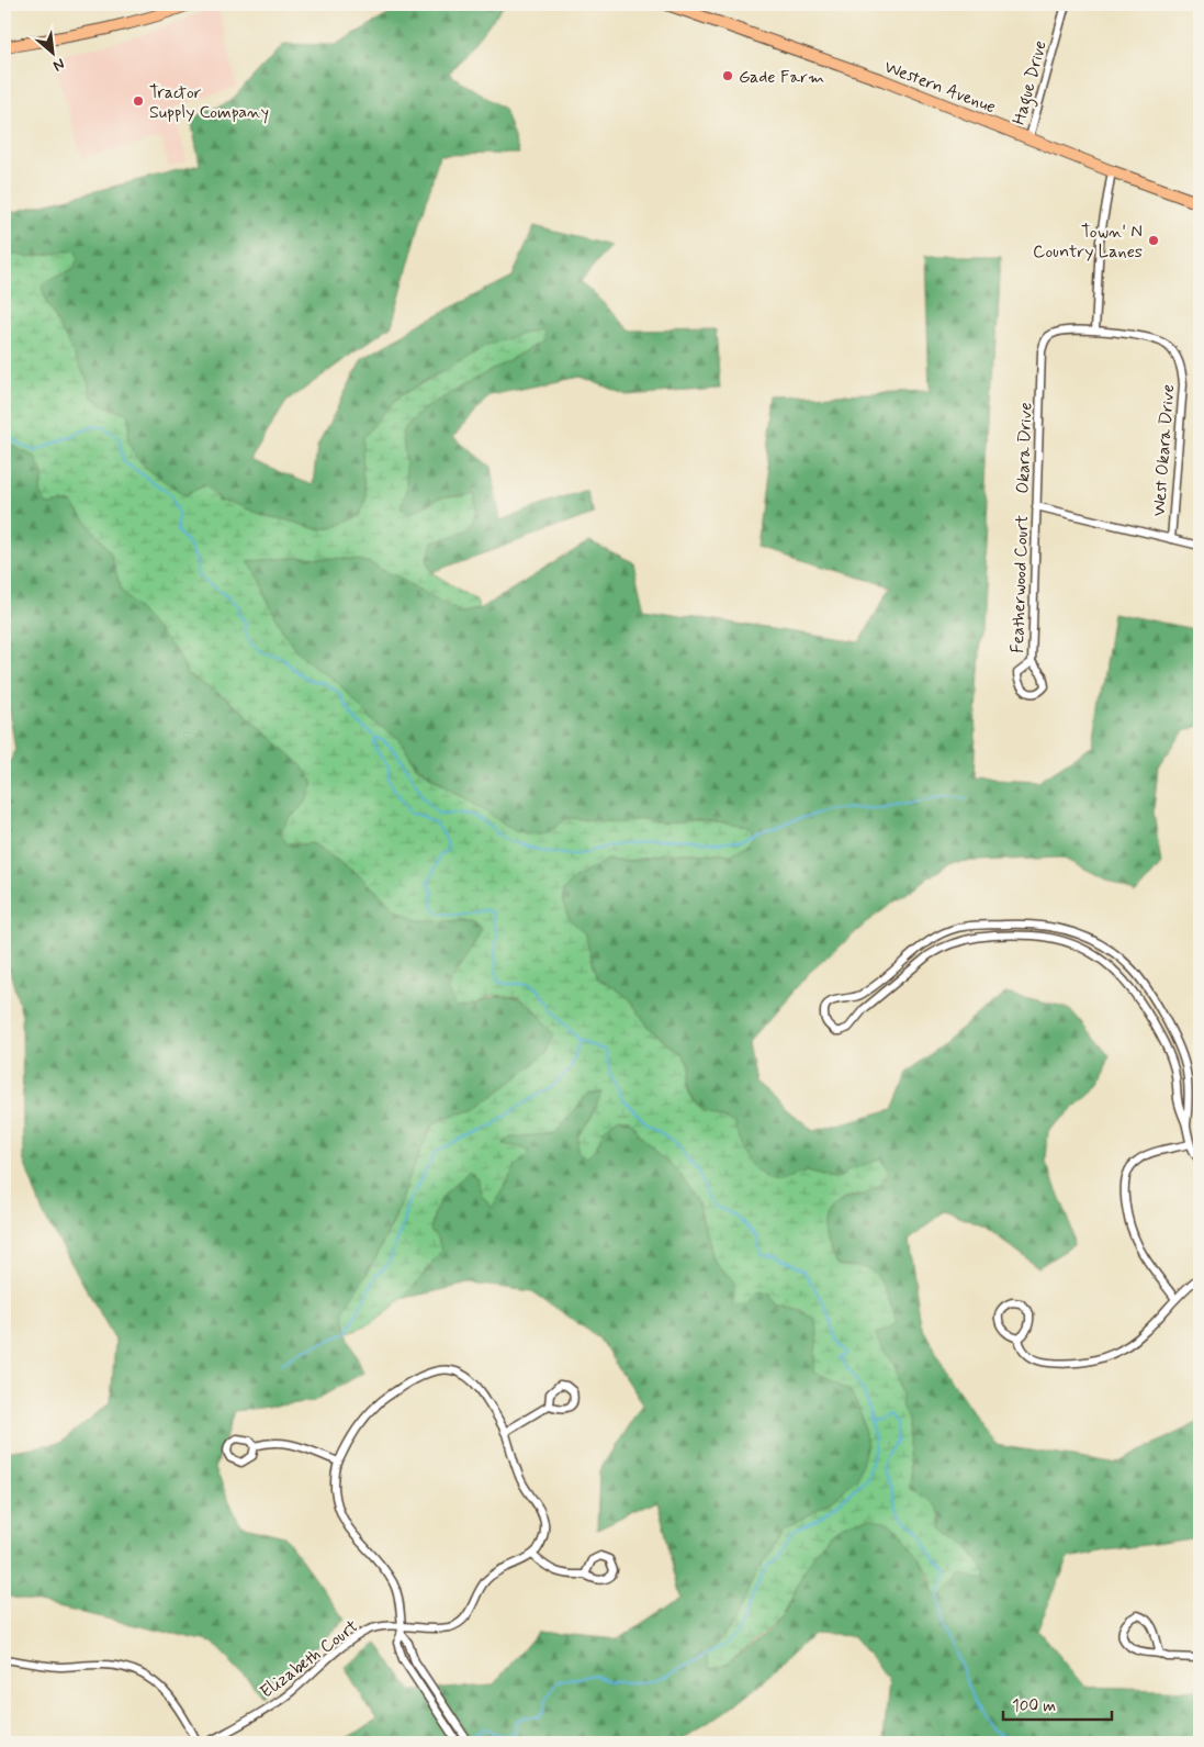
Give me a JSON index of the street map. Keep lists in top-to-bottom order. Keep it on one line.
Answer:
{"streets":{"main road":["Western Avenue"],"street":["Hague Drive","Okara Drive","West Okara Drive","Featherwood Court","Elizabeth Court"]},"crossings":[["Hague Drive","Western Avenue"],["Okara Drive","West Okara Drive"],["Okara Drive","Featherwood Court"]],"places":["Gade Farm","Tractor Supply Company","Town' N Country Lanes"],"scale_bar":"100 m","north":"bottom right"}
